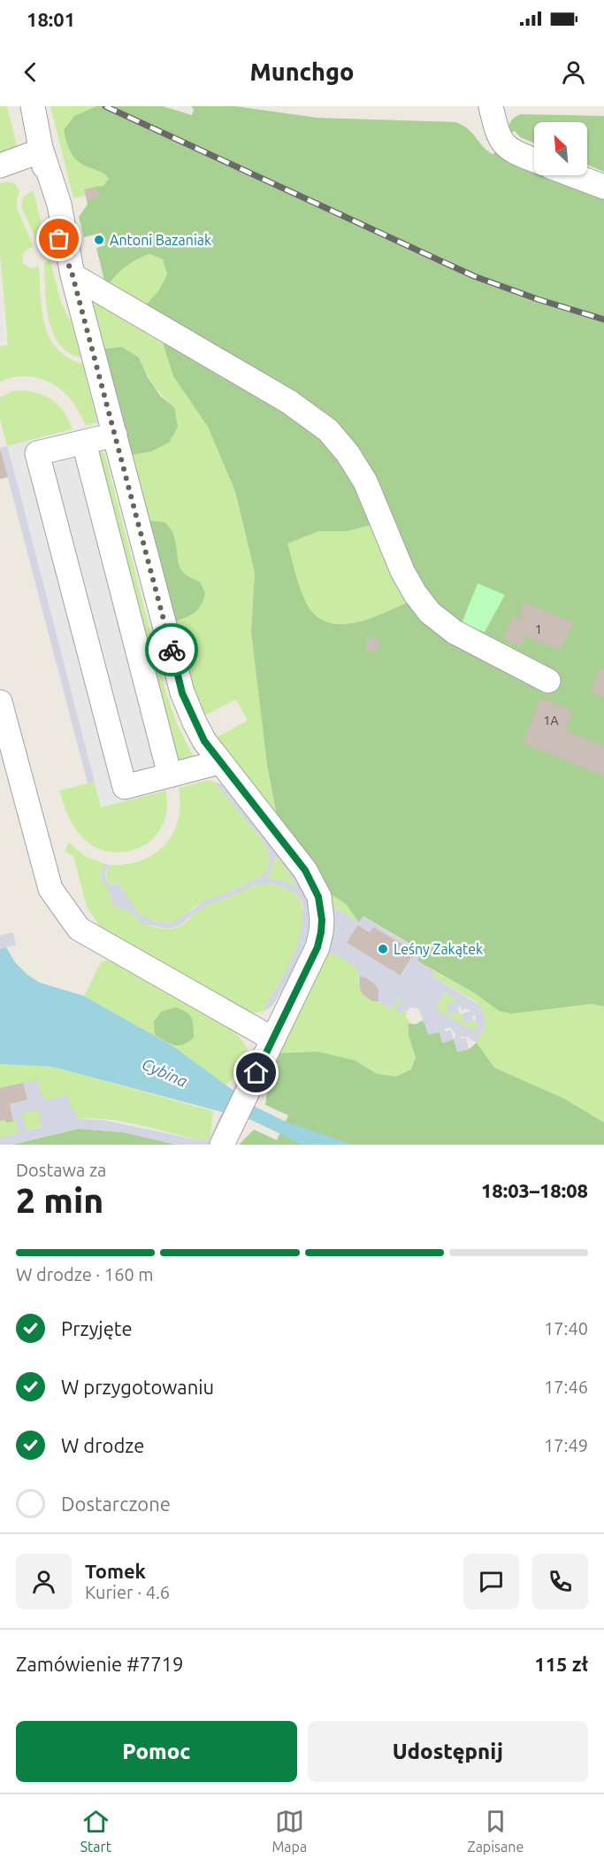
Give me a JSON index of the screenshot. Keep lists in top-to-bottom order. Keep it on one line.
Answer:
{"water":["Cybina"],"places":["Antoni Bazaniak","Leśny Zakątek"],"house_numbers":["1","1A"],"north":"top left","page":{"status":"18:01","header":"Munchgo","heading":["2 min","Dostawa za","18:03–18:08"],"panel":["Tomek","Kurier · 4.6","Zamówienie #7719","115 zł"],"bar":"W drodze · 160 m","list":[["Przyjęte","17:40"],["W przygotowaniu","17:46"],["W drodze","17:49"],"Dostarczone"],"buttons":["Pomoc","Udostępnij"],"tabs":["Start","Mapa","Zapisane"]}}
